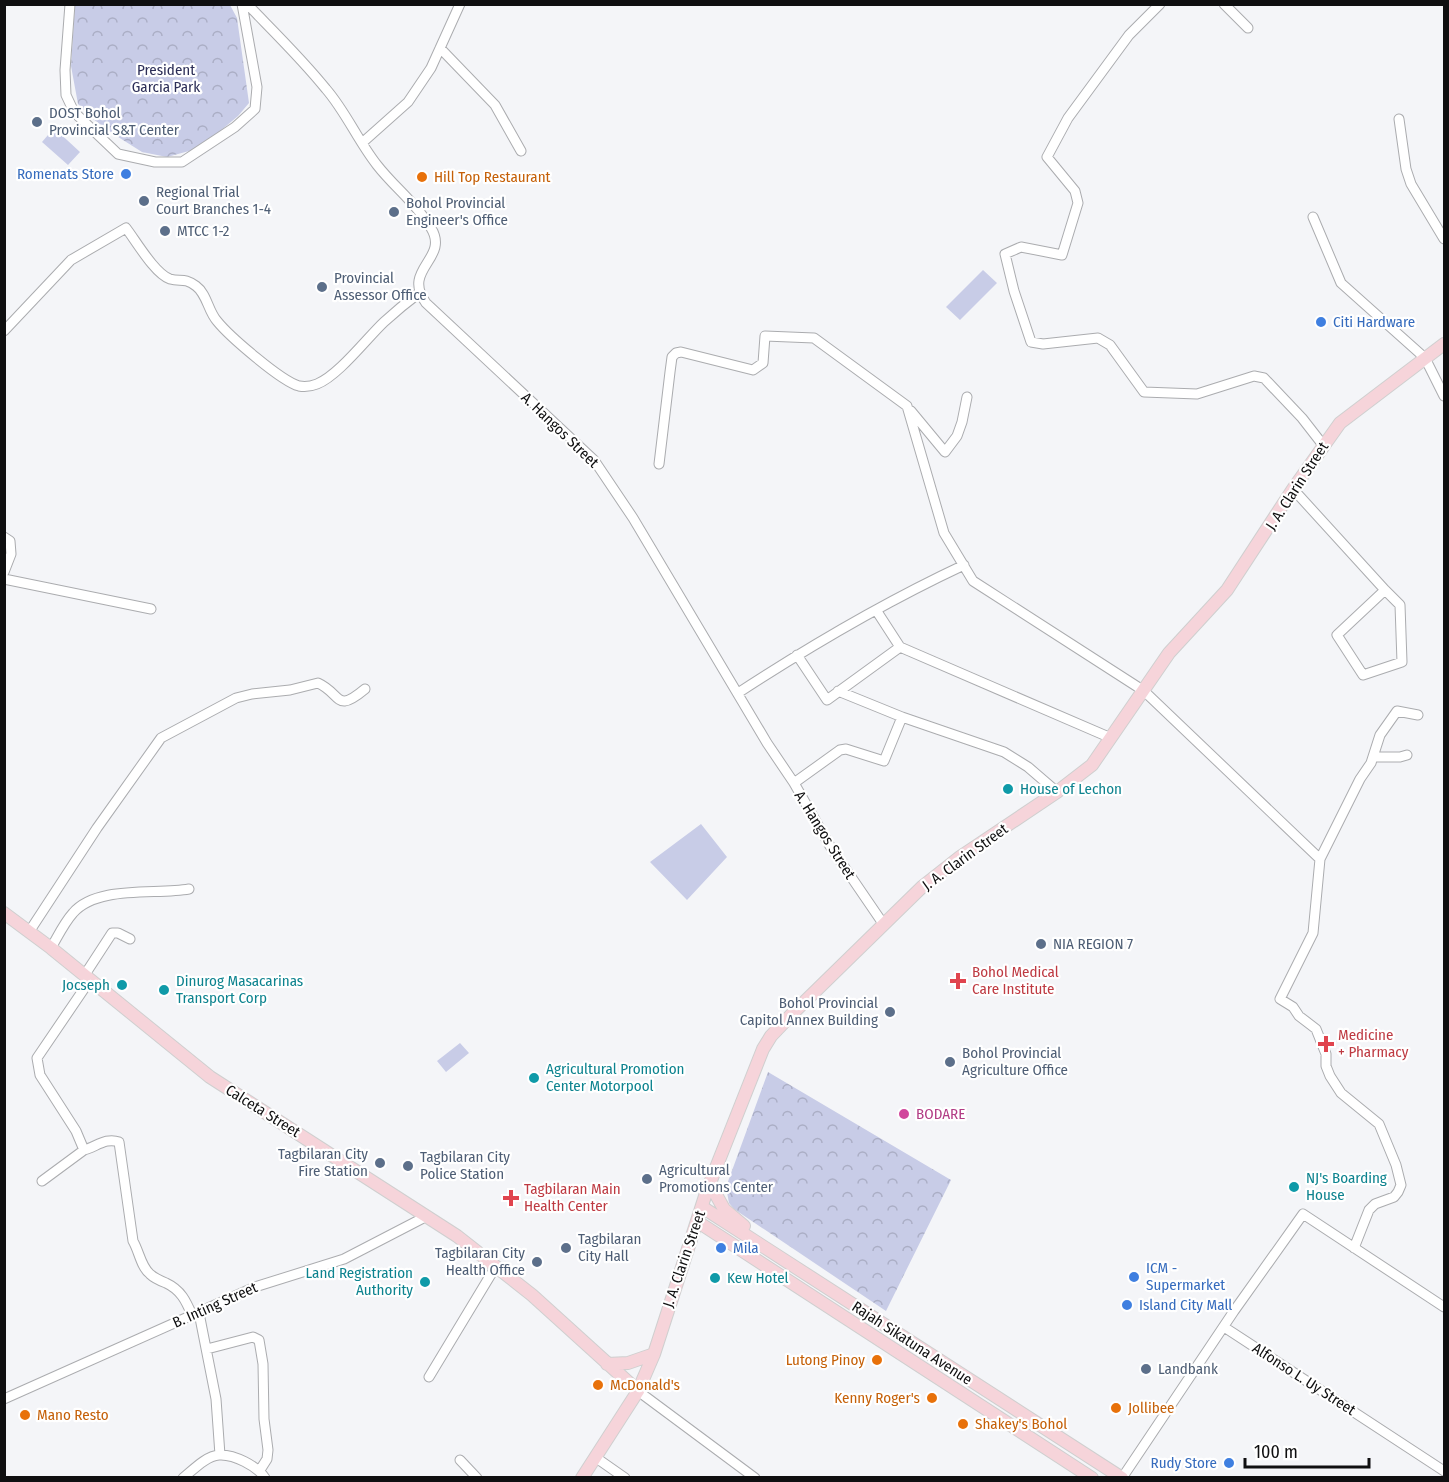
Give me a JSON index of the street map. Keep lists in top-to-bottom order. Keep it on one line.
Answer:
{"streets":{"main road":["J. A. Clarin Street","Calceta Street","Rajah Sikatuna Avenue"],"street":["A. Hangos Street","B. Inting Street","Alfonso L. Uy Street"]},"crossings":[["A. Hangos Street","J. A. Clarin Street"],["J. A. Clarin Street","Calceta Street"],["J. A. Clarin Street","Rajah Sikatuna Avenue"],["Calceta Street","B. Inting Street"]],"parks":["President Garcia Park"],"places":{"other":["DOST Bohol Provincial S&T Center","Romenats Store","Hill Top Restaurant","Regional Trial Court Branches 1-4","Bohol Provincial Engineer's Office","MTCC 1-2","Provincial Assessor Office","Citi Hardware","House of Lechon","NIA REGION 7","Jocseph","Dinurog Masacarinas Transport Corp","Bohol Provincial Capitol Annex Building","Bohol Provincial Agriculture Office","Agricultural Promotion Center Motorpool","BODARE","Tagbilaran City Fire Station","Tagbilaran City Police Station","Agricultural Promotions Center","NJ's Boarding House","Tagbilaran City Hall","Mila","Tagbilaran City Health Office","ICM - Supermarket","Kew Hotel","Land Registration Authority","Island City Mall","Lutong Pinoy","Landbank","McDonald's","Kenny Roger's","Jollibee","Mano Resto","Shakey's Bohol","Rudy Store"],"health":["Bohol Medical Care Institute","Medicine + Pharmacy","Tagbilaran Main Health Center"]},"scale_bar":"100 m"}
